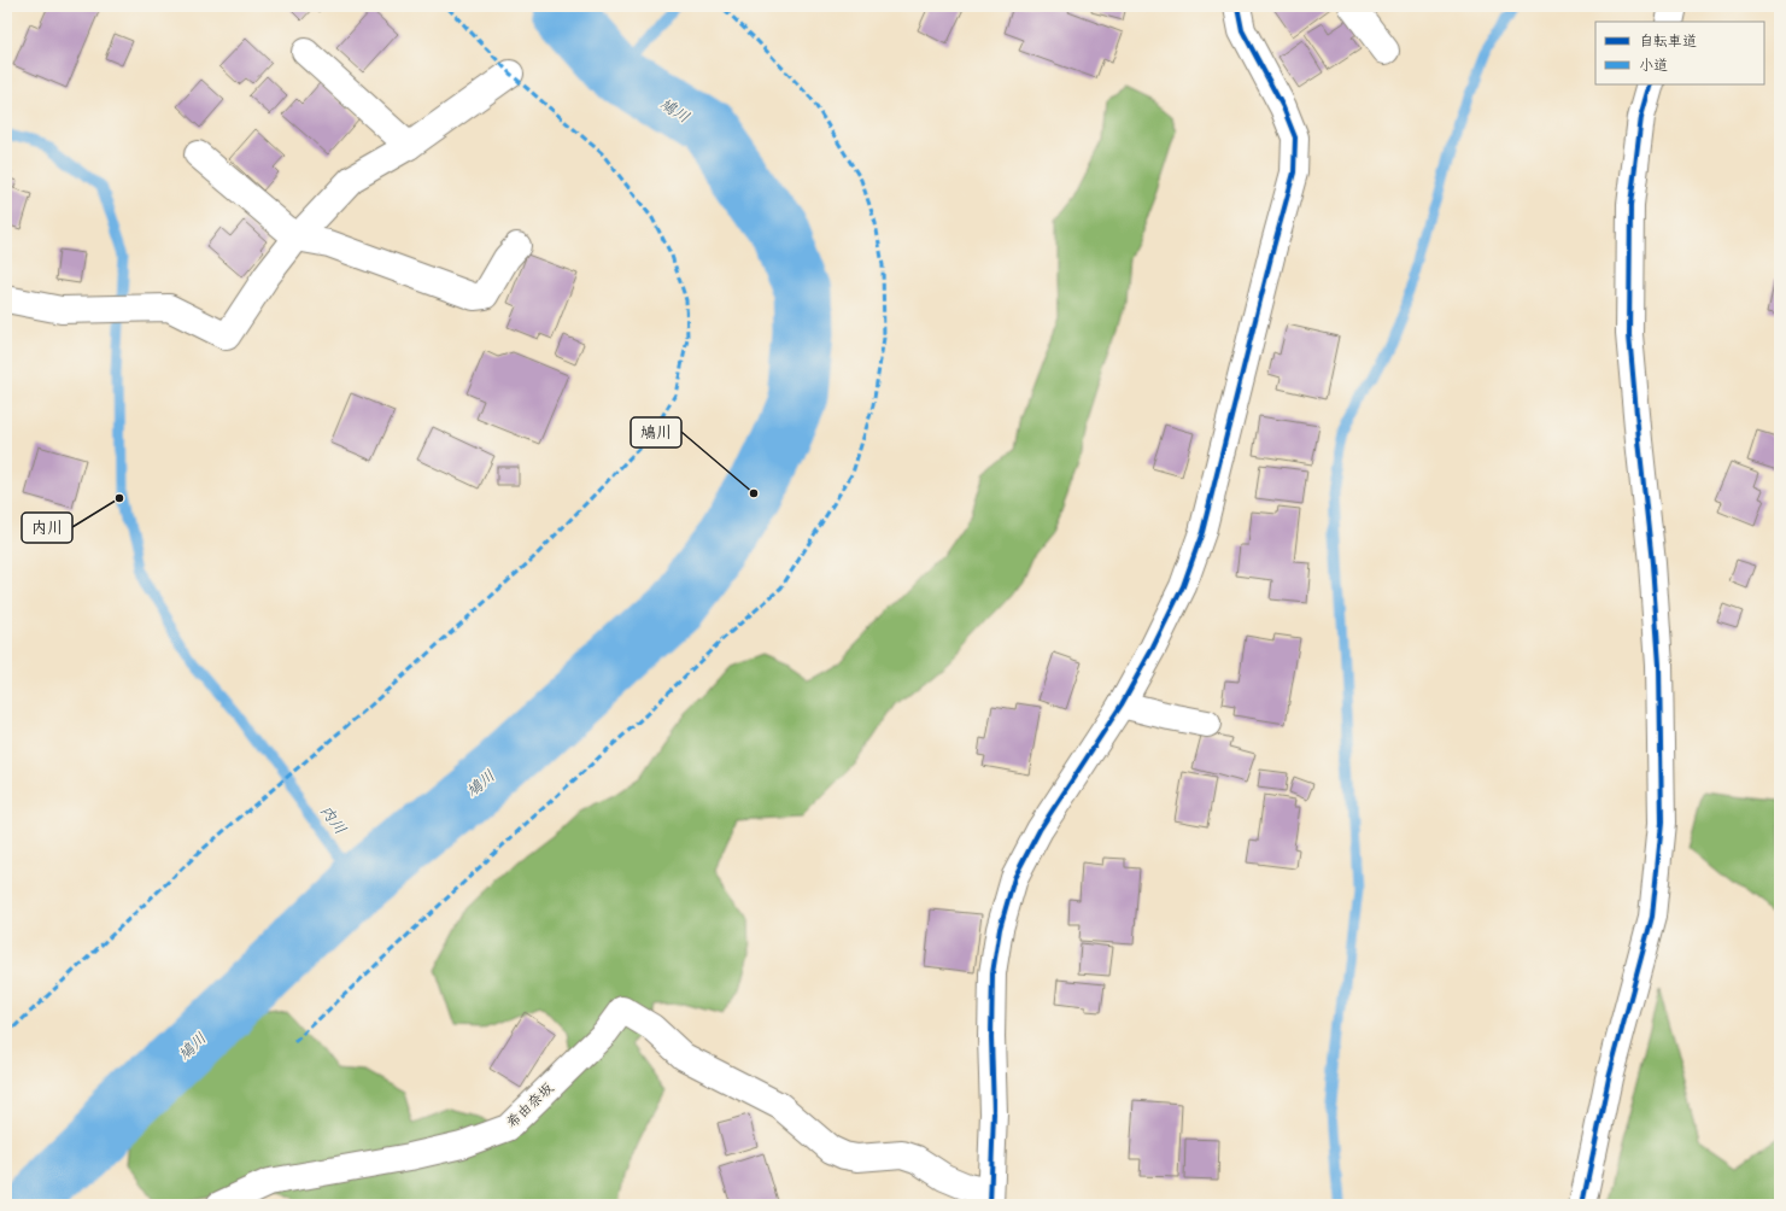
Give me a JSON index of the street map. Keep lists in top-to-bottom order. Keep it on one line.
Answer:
{"streets":{"street":["希由奈坂"]},"water":["鳩川","内川"],"places":["鳩川","内川"],"legend":["自転車道","小道"]}
